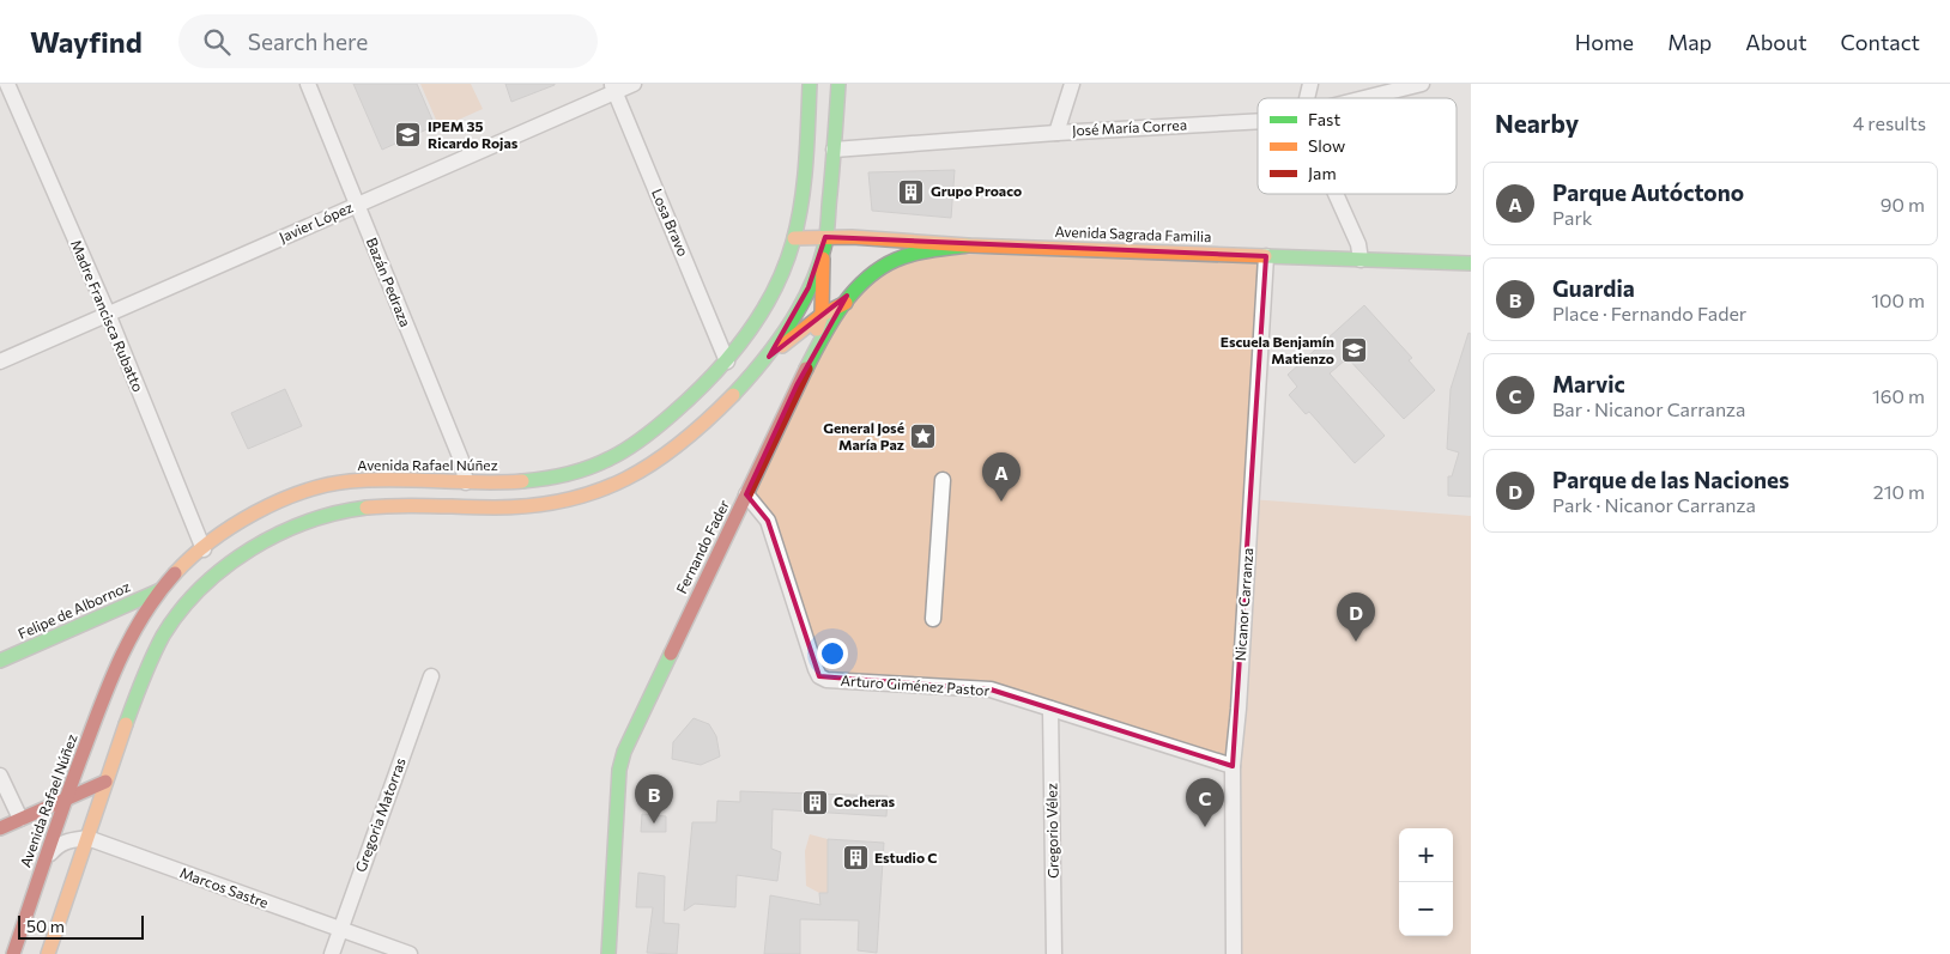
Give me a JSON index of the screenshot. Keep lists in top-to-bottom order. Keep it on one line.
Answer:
{"streets":{"main road":["Avenida Sagrada Familia","Avenida Rafael Núñez","Fernando Fader","Felipe de Albornoz"],"street":["José María Correa","Javier López","Losa Bravo","Bazán Pedraza","Madre Francisca Rubatto","Nicanor Carranza","Arturo Giménez Pastor","Gregoria Matorras","Gregorio Vélez","Marcos Sastre"]},"crossings":[["Javier López","Losa Bravo"],["Javier López","Bazán Pedraza"],["Javier López","Madre Francisca Rubatto"],["Losa Bravo","Avenida Rafael Núñez"],["Avenida Sagrada Familia","Avenida Rafael Núñez"],["Avenida Sagrada Familia","Fernando Fader"],["Avenida Sagrada Familia","Nicanor Carranza"],["Bazán Pedraza","Avenida Rafael Núñez"],["Madre Francisca Rubatto","Avenida Rafael Núñez"],["Avenida Rafael Núñez","Felipe de Albornoz"],["Fernando Fader","Arturo Giménez Pastor"],["Nicanor Carranza","Arturo Giménez Pastor"],["Arturo Giménez Pastor","Gregorio Vélez"],["Gregoria Matorras","Marcos Sastre"]],"places":{"school or university":["IPEM 35 Ricardo Rojas","Escuela Benjamín Matienzo"],"building":["Grupo Proaco","Cocheras","Estudio C"],"place":["General José María Paz"]},"legend":["Fast","Slow","Jam"],"scale_bar":"50 m","page":{"header":"Wayfind","search":"Search here","nav":["Home","Map","About","Contact"],"heading":["Nearby","4 results"],"list":[{"mark":"A","name":"Parque Autóctono","note":"Park","value":"90 m"},{"mark":"B","name":"Guardia","note":"Place · Fernando Fader","value":"100 m"},{"mark":"C","name":"Marvic","note":"Bar · Nicanor Carranza","value":"160 m"},{"mark":"D","name":"Parque de las Naciones","note":"Park · Nicanor Carranza","value":"210 m"}],"pins":["A","D","B","C"],"map_buttons":["+","−"],"scale":"50 m"}}
